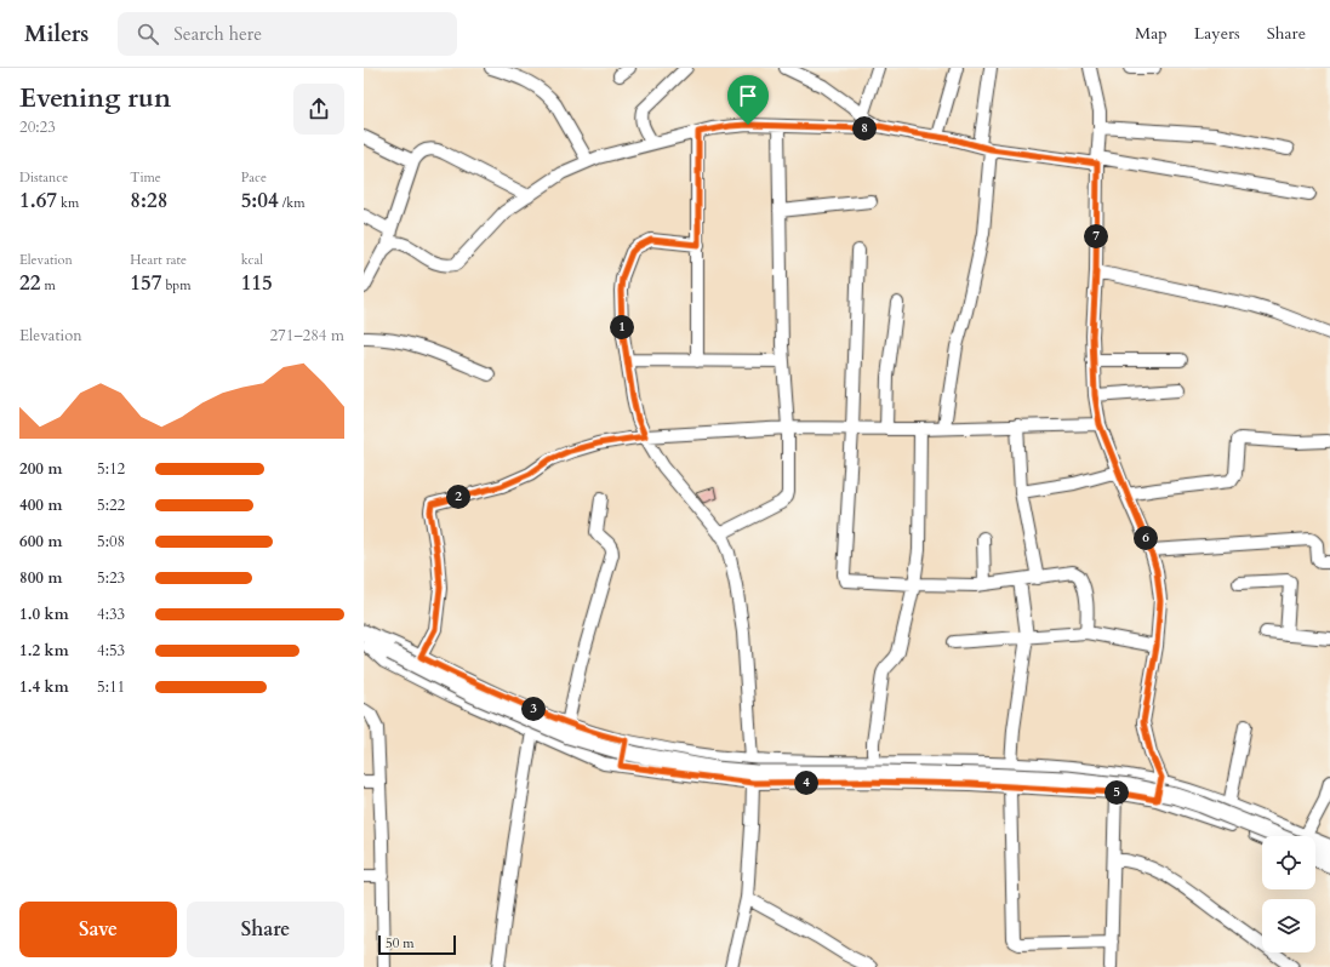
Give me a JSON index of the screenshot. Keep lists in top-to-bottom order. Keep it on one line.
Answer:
{"scale_bar":"50 m","page":{"header":"Milers","search":"Search here","nav":["Map","Layers","Share"],"heading":["Evening run","20:23"],"pins":["8","7","1","2","6","3","4","5"],"stats":[["Distance","1.67 km"],["Time","8:28"],["Pace","5:04 /km"],["Elevation","22 m"],["Heart rate","157 bpm"],["kcal","115"]],"chart":["Elevation","271–284 m"],"list":[{"name":"200 m","note":"5:12"},{"name":"400 m","note":"5:22"},{"name":"600 m","note":"5:08"},{"name":"800 m","note":"5:23"},{"name":"1.0 km","note":"4:33"},{"name":"1.2 km","note":"4:53"},{"name":"1.4 km","note":"5:11"}],"buttons":["Save","Share"],"scale":"50 m"}}
